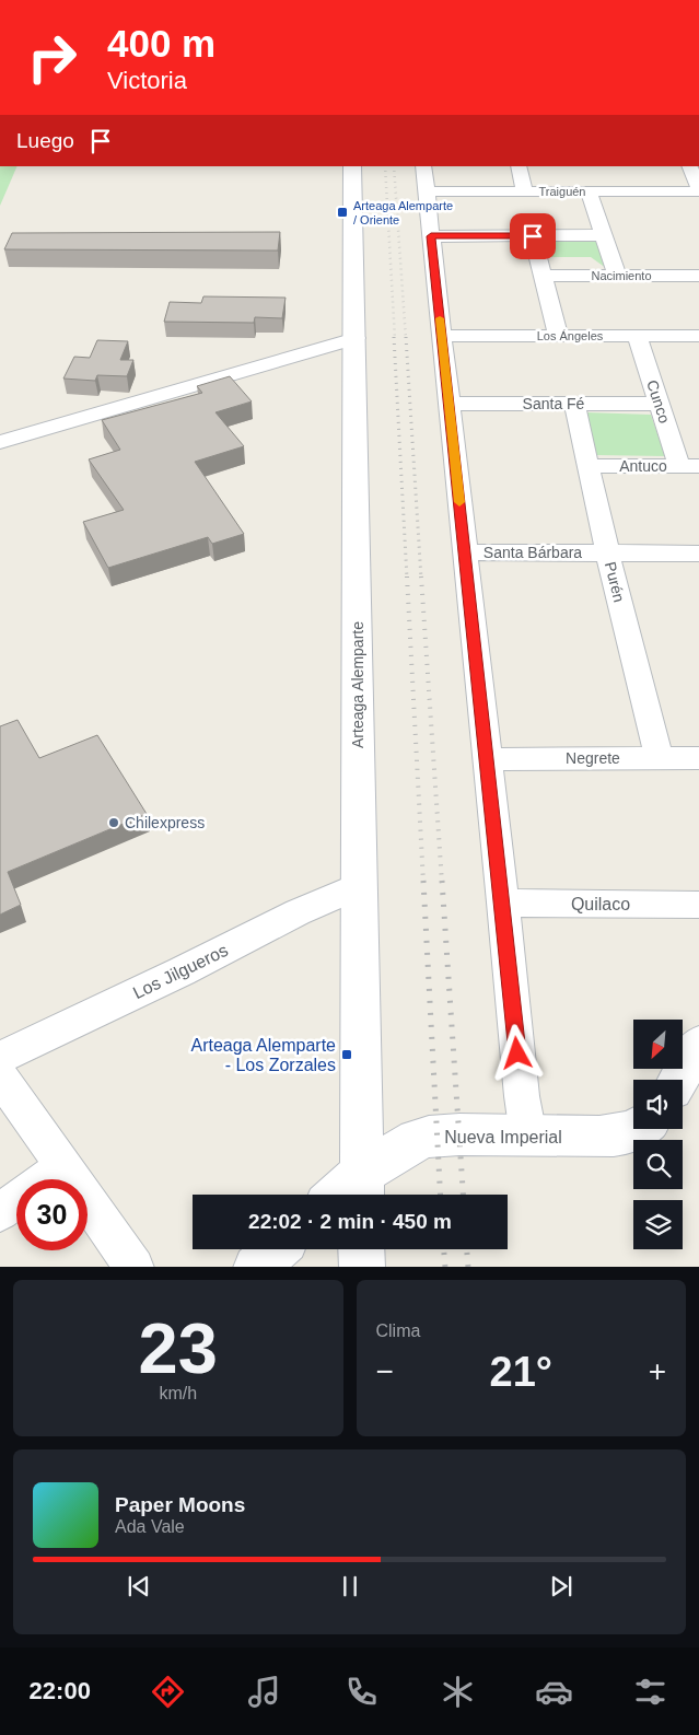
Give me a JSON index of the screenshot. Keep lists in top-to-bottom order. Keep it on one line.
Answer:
{"streets":{"main road":["Arteaga Alemparte","Nueva Imperial"],"street":["Traiguén","Nacimiento","Los Ángeles","Cunco","Santa Fé","Antuco","Santa Bárbara","Purén","Negrete","Quilaco","Los Jilgueros"]},"crossings":[["Los Ángeles","Cunco"],["Cunco","Santa Fé"],["Cunco","Antuco"],["Santa Fé","Purén"],["Antuco","Purén"],["Santa Bárbara","Purén"],["Purén","Negrete"],["Arteaga Alemparte","Los Jilgueros"],["Arteaga Alemparte","Nueva Imperial"]],"places":{"transit":["Arteaga Alemparte / Oriente","Arteaga Alemparte - Los Zorzales"],"other":["Chilexpress"]},"north":"bottom left","page":{"turn":["400 m","Victoria"],"then":"Luego","limit":"30","trip":"22:02 · 2 min · 450 m","tile":[["23","km/h"],"Clima"],"heat":["−","21°","+"],"song":["Paper Moons","Ada Vale"],"tabs":"22:00"}}
